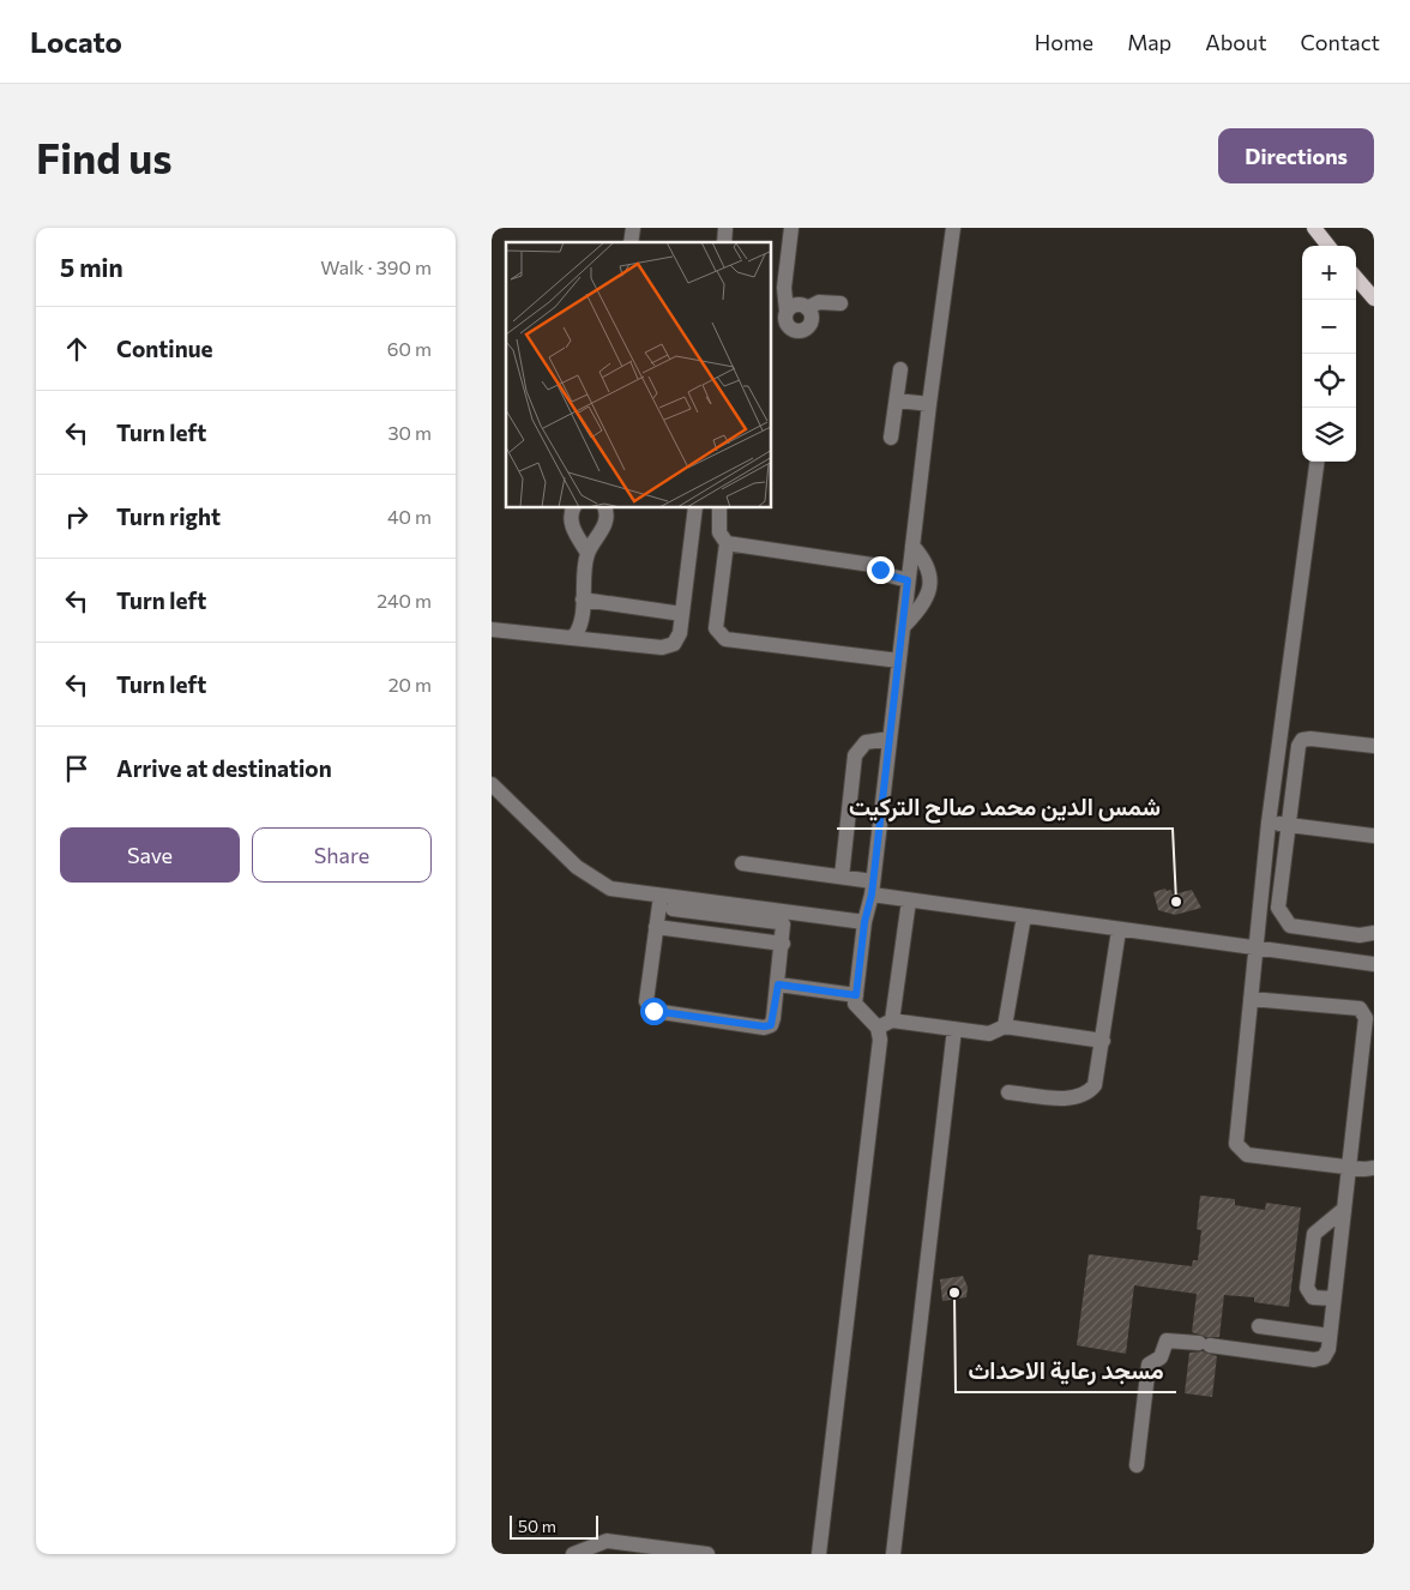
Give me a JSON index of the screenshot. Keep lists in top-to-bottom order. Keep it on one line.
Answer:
{"places":["شمس الدين محمد صالح التركيت","مسجد رعاية الاحداث"],"scale_bar":"50 m","page":{"header":"Locato","nav":["Home","Map","About","Contact"],"buttons":["Directions",["Save","Share"]],"title":"Find us","heading":["5 min","Walk · 390 m"],"map_buttons":["+","−"],"list":[["Continue","60 m"],["Turn left","30 m"],["Turn right","40 m"],["Turn left","240 m"],["Turn left","20 m"],"Arrive at destination"],"scale":"50 m"}}
